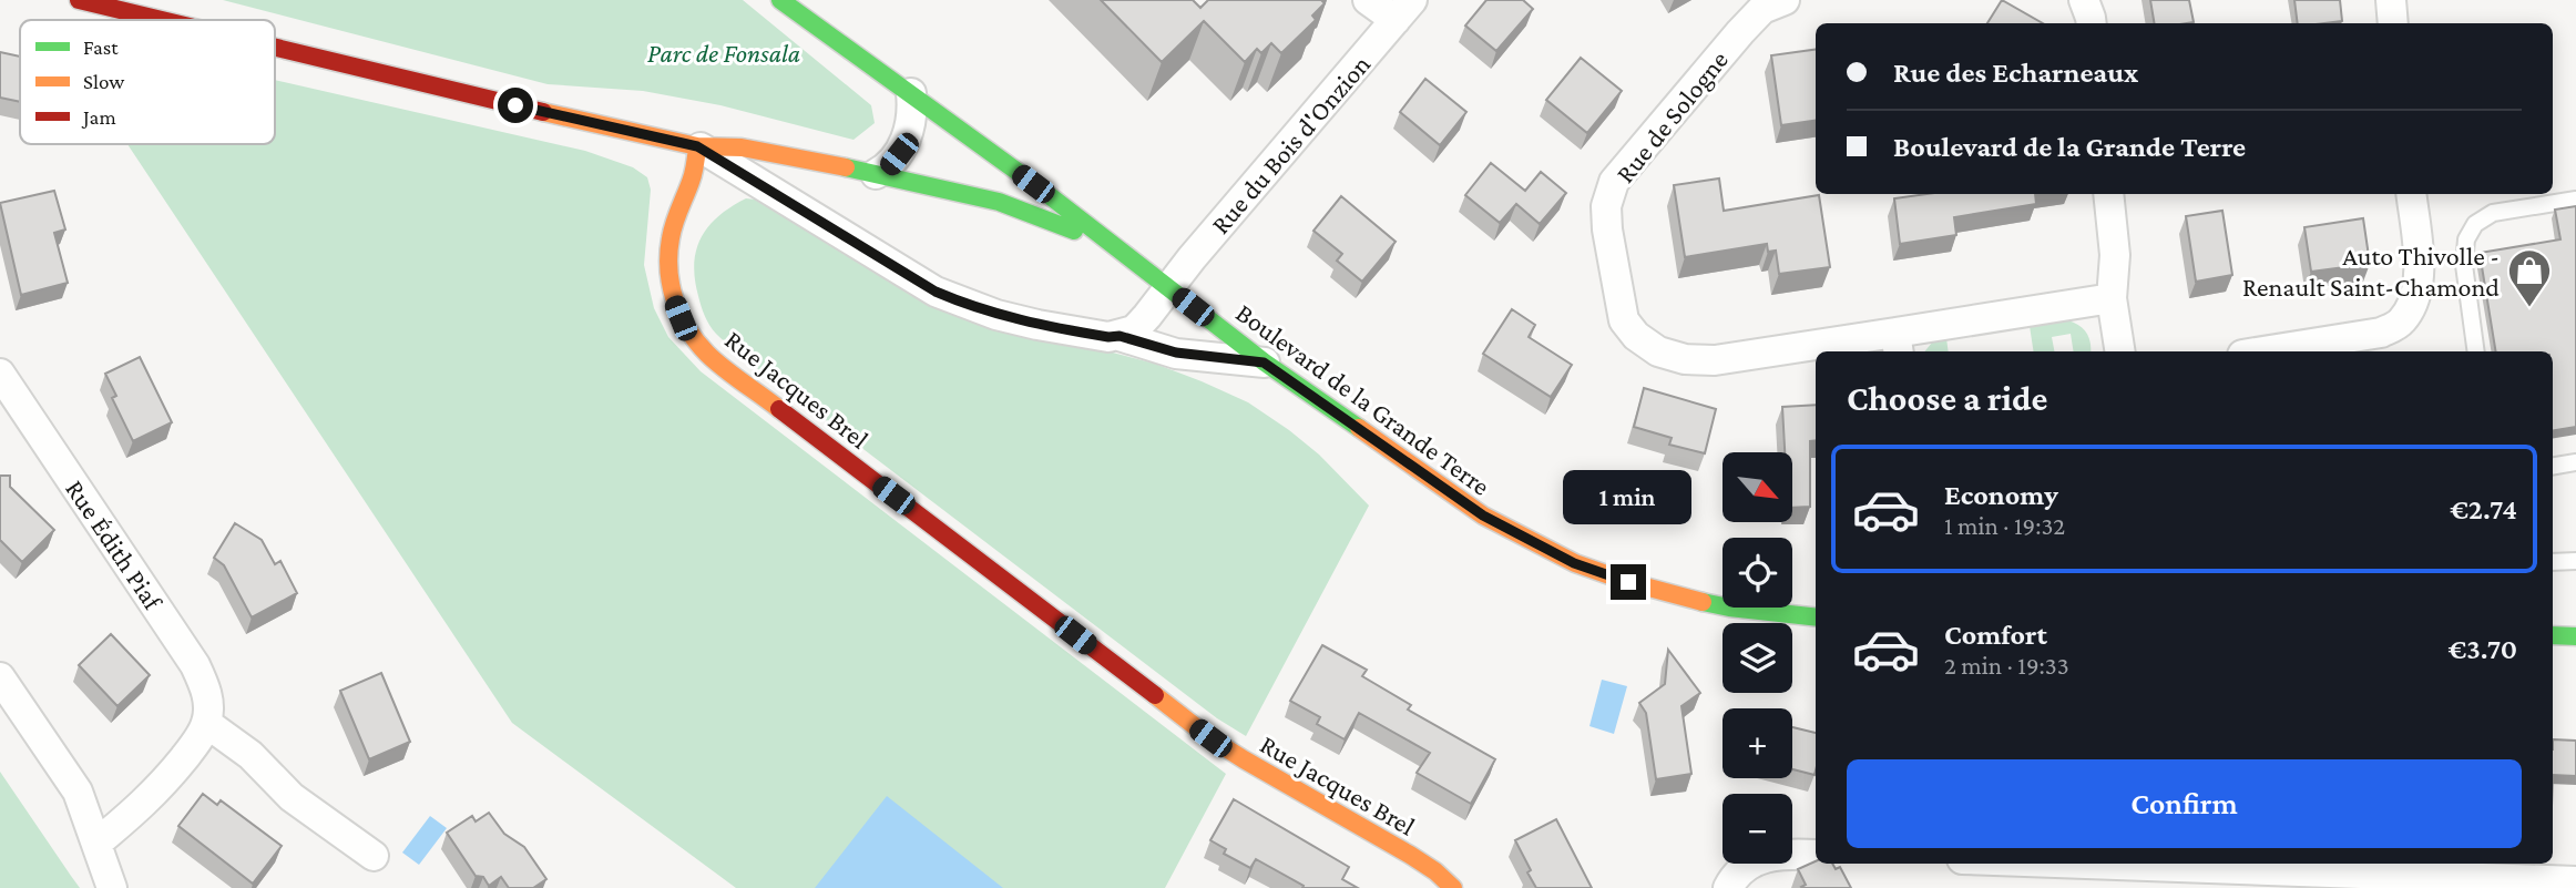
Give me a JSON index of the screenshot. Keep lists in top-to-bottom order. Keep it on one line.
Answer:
{"streets":{"street":["Rue de Sologne","Rue du Bois d'Onzion","Rue Jacques Brel","Boulevard de la Grande Terre","Rue Édith Piaf"]},"crossings":[["Rue du Bois d'Onzion","Boulevard de la Grande Terre"]],"parks":["Parc de Fonsala"],"places":{"shop":["Auto Thivolle - Renault Saint-Chamond"]},"legend":["Fast","Slow","Jam"],"north":"bottom right","page":{"banner":["Rue des Echarneaux","Boulevard de la Grande Terre"],"heading":"Choose a ride","list":[{"name":"Economy","note":"1 min · 19:32","value":"€2.74"},{"name":"Comfort","note":"2 min · 19:33","value":"€3.70"}],"map_buttons":["+","−"],"bubble":"1 min","buttons":"Confirm"}}
